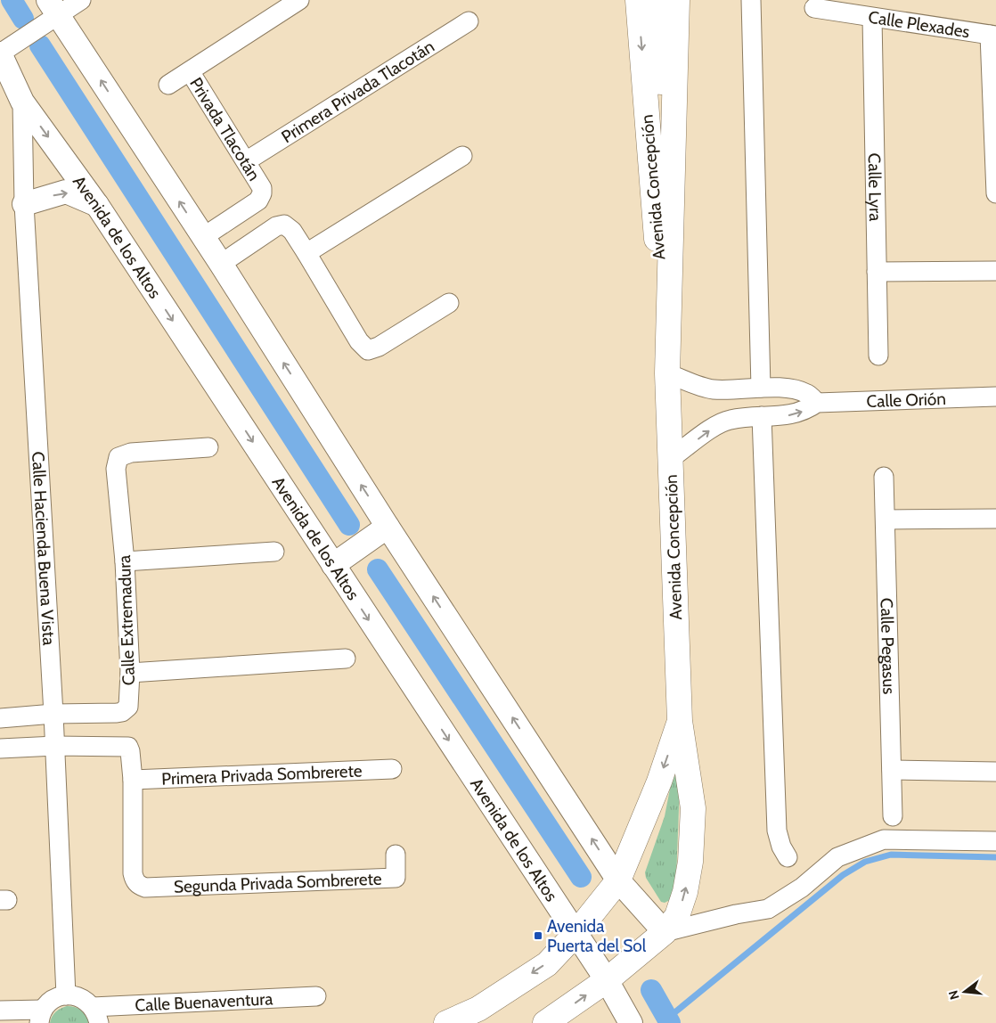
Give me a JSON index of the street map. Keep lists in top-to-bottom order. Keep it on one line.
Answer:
{"streets":{"main road":["Avenida Concepción"],"street":["Calle Plexades","Primera Privada Tlacotán","Privada Tlacotán","Calle Lyra","Avenida de los Altos","Calle Orión","Calle Hacienda Buena Vista","Calle Extremadura","Calle Pegasus","Primera Privada Sombrerete","Segunda Privada Sombrerete","Calle Buenaventura"]},"crossings":[["Calle Plexades","Calle Lyra"],["Primera Privada Tlacotán","Privada Tlacotán"],["Avenida Concepción","Calle Orión"],["Avenida de los Altos","Calle Hacienda Buena Vista"],["Calle Hacienda Buena Vista","Calle Extremadura"],["Primera Privada Sombrerete","Segunda Privada Sombrerete"]],"one_way":["Calle Orión"],"places":{"transit":["Avenida Puerta del Sol"]},"north":"left"}
